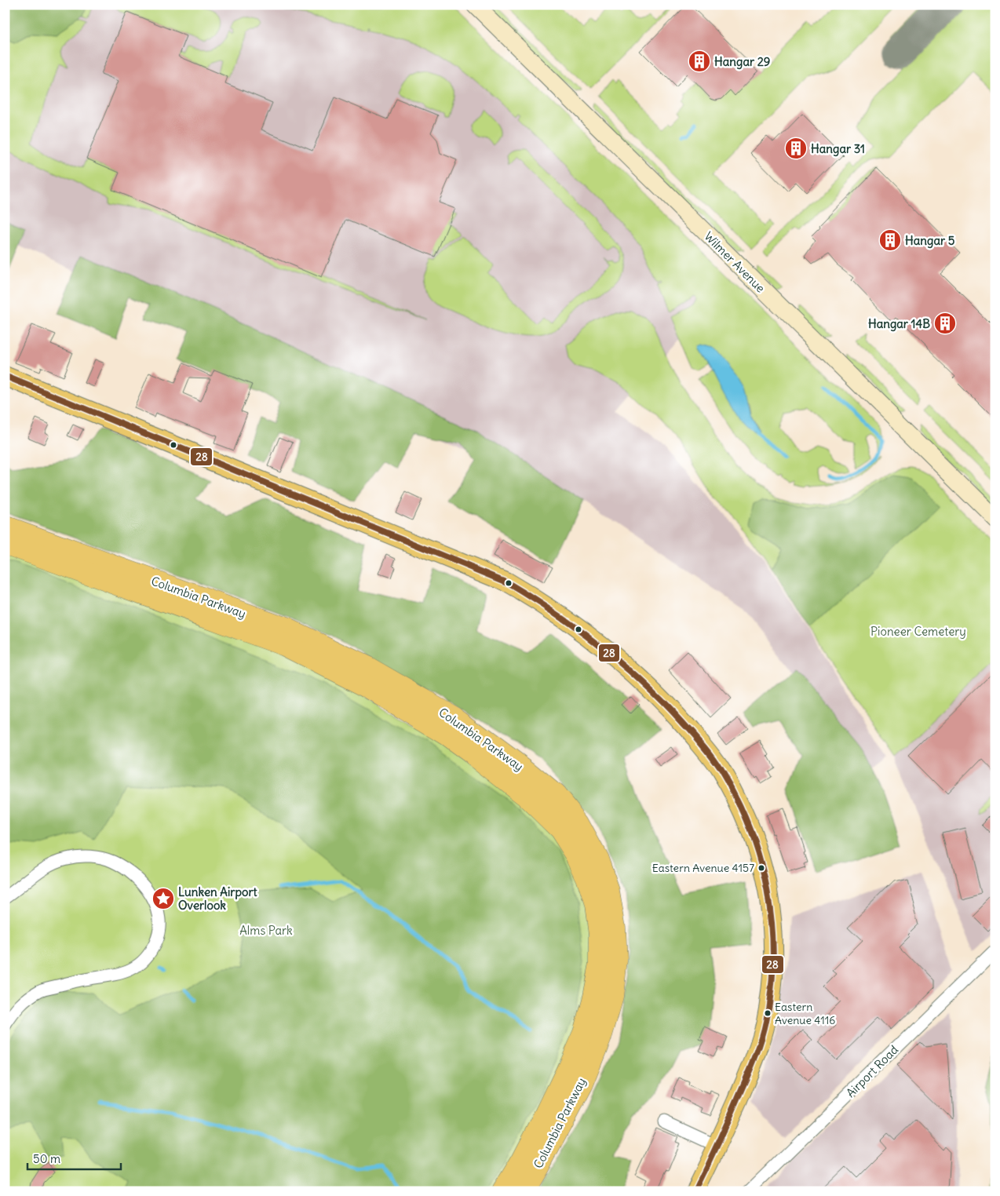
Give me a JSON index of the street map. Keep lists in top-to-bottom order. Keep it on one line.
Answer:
{"streets":{"highway":["Columbia Parkway"],"street":["Wilmer Avenue","Airport Road"]},"parks":["Pioneer Cemetery","Alms Park"],"places":{"building":["Hangar 29","Hangar 31","Hangar 5","Hangar 14B"],"other":["Eastern Avenue 4157","Eastern Avenue 4116"],"place":["Lunken Airport Overlook"]},"lines":["transit line 28"],"scale_bar":"50 m"}
